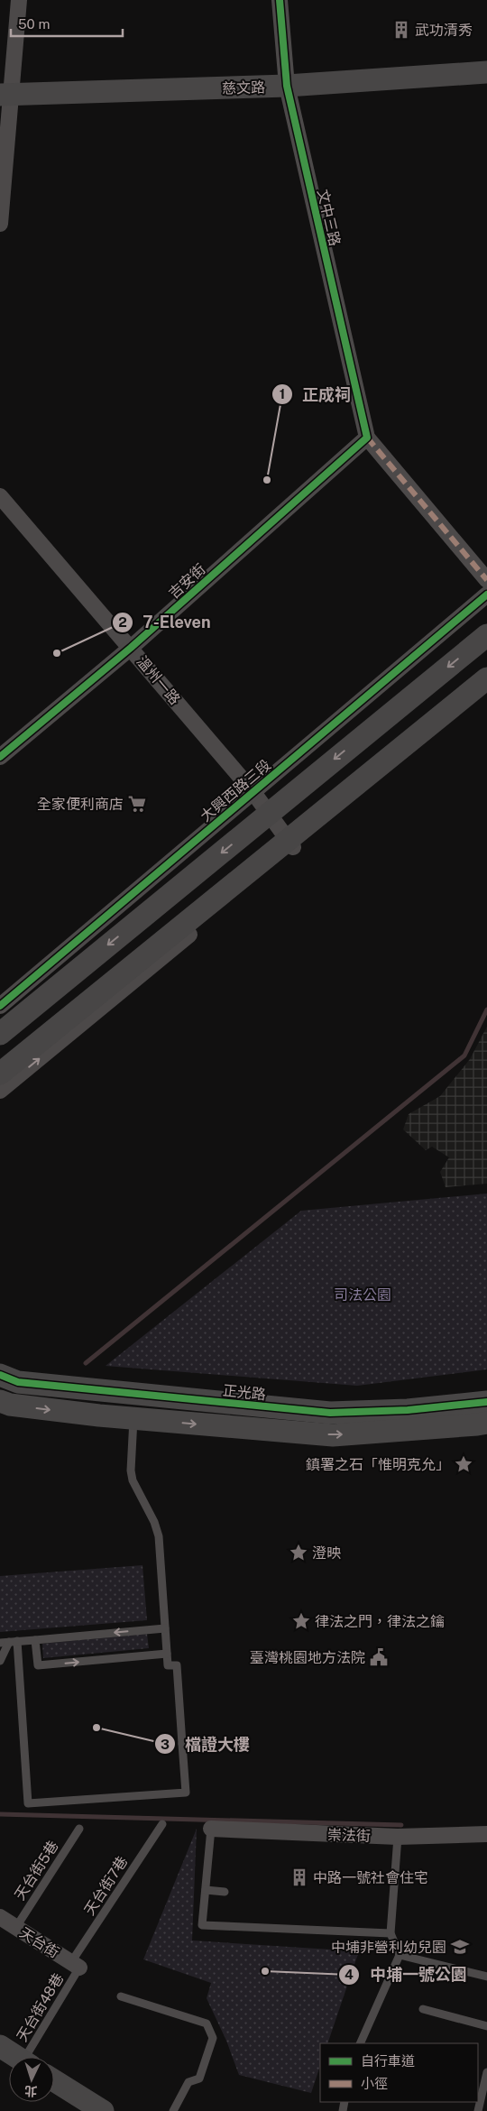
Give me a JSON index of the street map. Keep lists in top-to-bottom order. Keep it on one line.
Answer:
{"streets":{"street":["慈文路","文中三路","吉安街","溫州一路","大興西路三段","正光路","崇法街","天台街"],"lane":["天台街5巷","天台街7巷","天台街48巷"]},"crossings":[["慈文路","文中三路"],["文中三路","吉安街"],["吉安街","溫州一路"],["溫州一路","大興西路三段"],["天台街5巷","天台街"],["天台街7巷","天台街"],["天台街7巷","天台街48巷"],["天台街","天台街48巷"]],"parks":["司法公園"],"places":{"building":["武功清秀","中路一號社會住宅"],"other":["正成祠","7-Eleven","檔證大樓","中埔一號公園"],"supermarket":["全家便利商店"],"place":["鎮署之石「惟明克允」","澄映","律法之門，律法之鑰"],"public building":["臺灣桃園地方法院"],"school or university":["中埔非營利幼兒園"]},"legend":["自行車道","小徑"],"scale_bar":"50 m","north":"bottom"}
